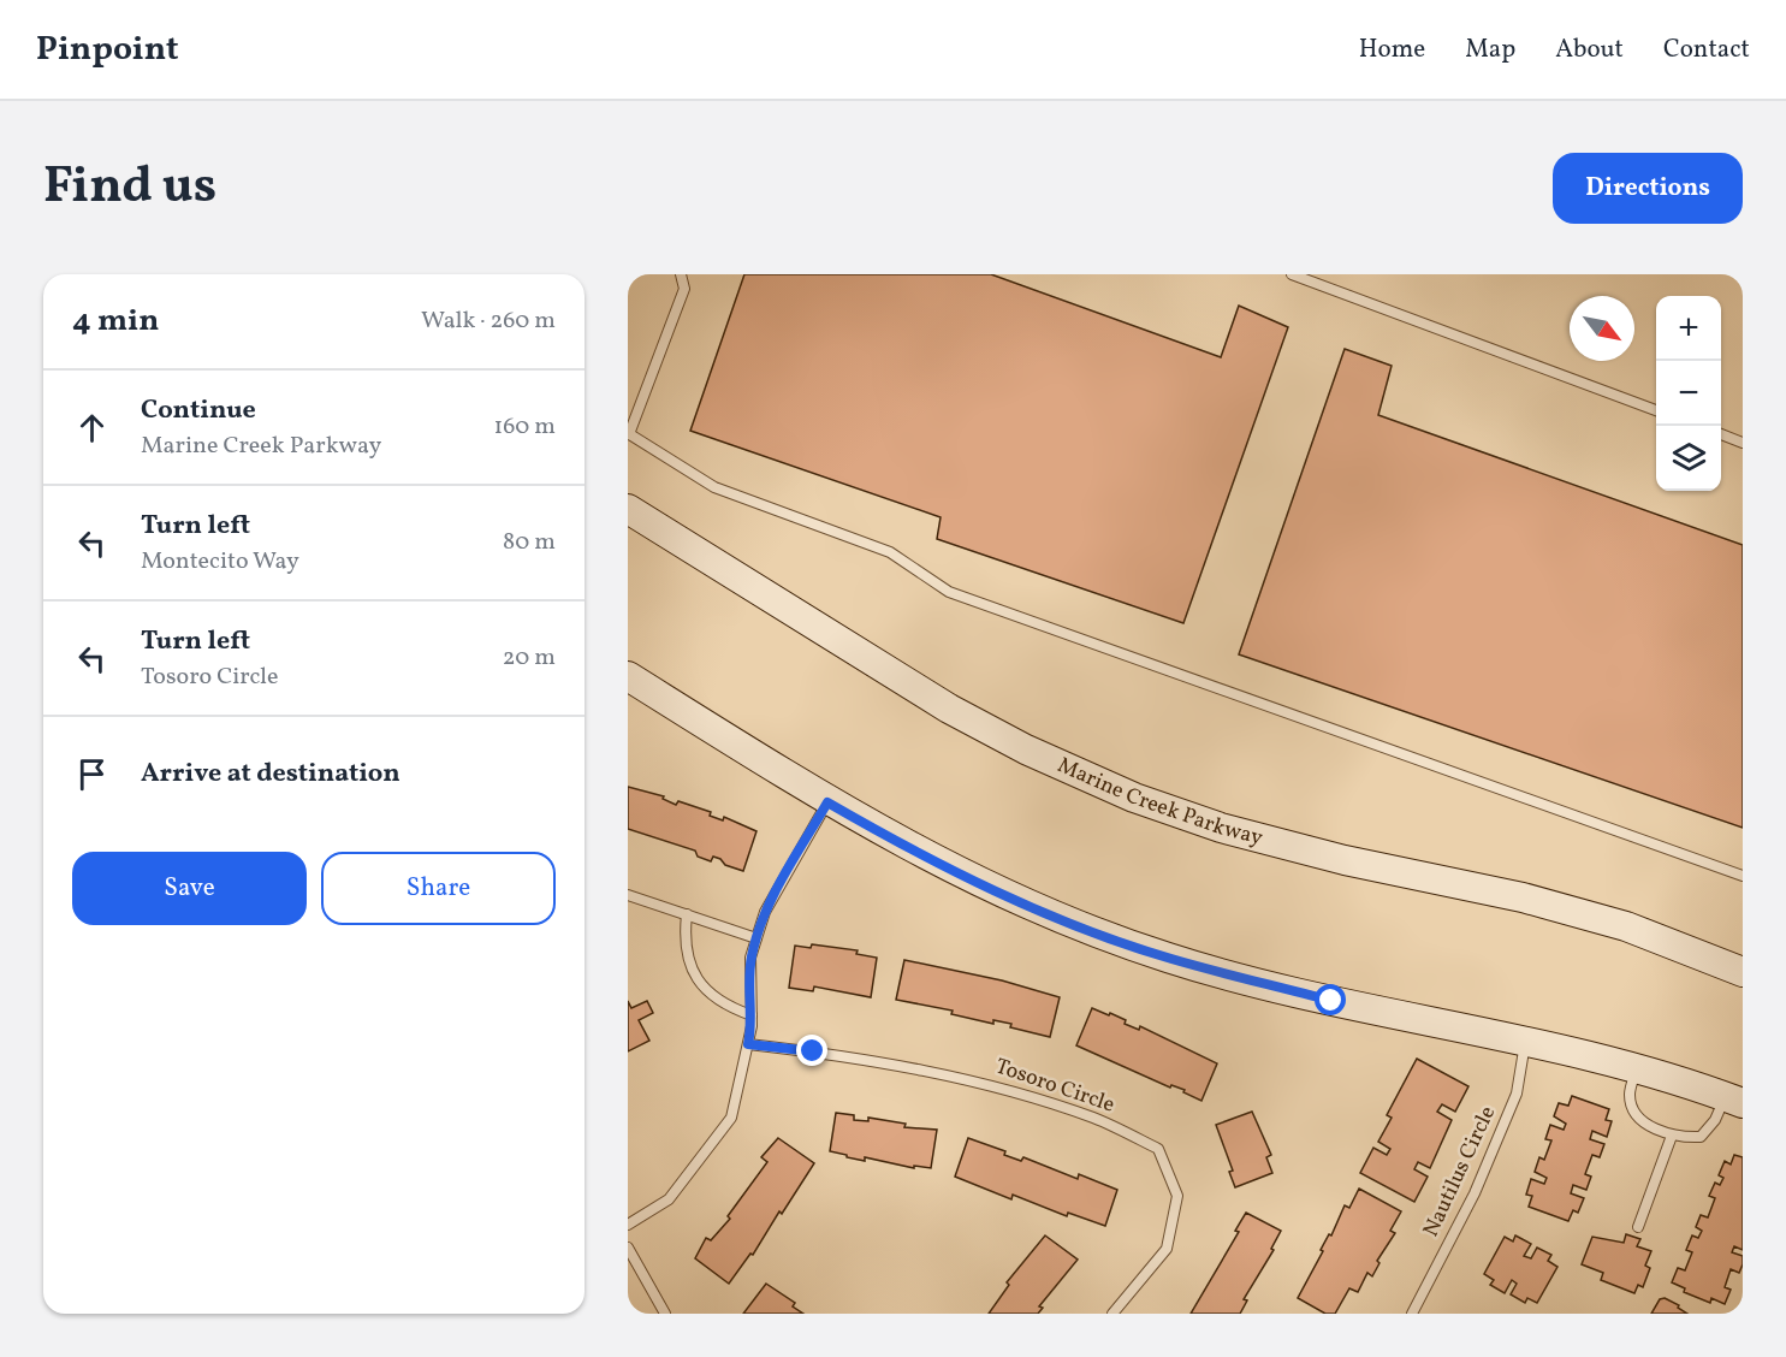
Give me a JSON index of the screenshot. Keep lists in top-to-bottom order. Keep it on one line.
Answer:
{"streets":{"main road":["Marine Creek Parkway"],"lane":["Tosoro Circle","Nautilus Circle"]},"north":"bottom right","page":{"header":"Pinpoint","nav":["Home","Map","About","Contact"],"title":"Find us","buttons":["Directions",["Save","Share"]],"heading":["4 min","Walk · 260 m"],"map_buttons":["+","−"],"list":[["Continue","Marine Creek Parkway","160 m"],["Turn left","Montecito Way","80 m"],["Turn left","Tosoro Circle","20 m"],"Arrive at destination"]}}
